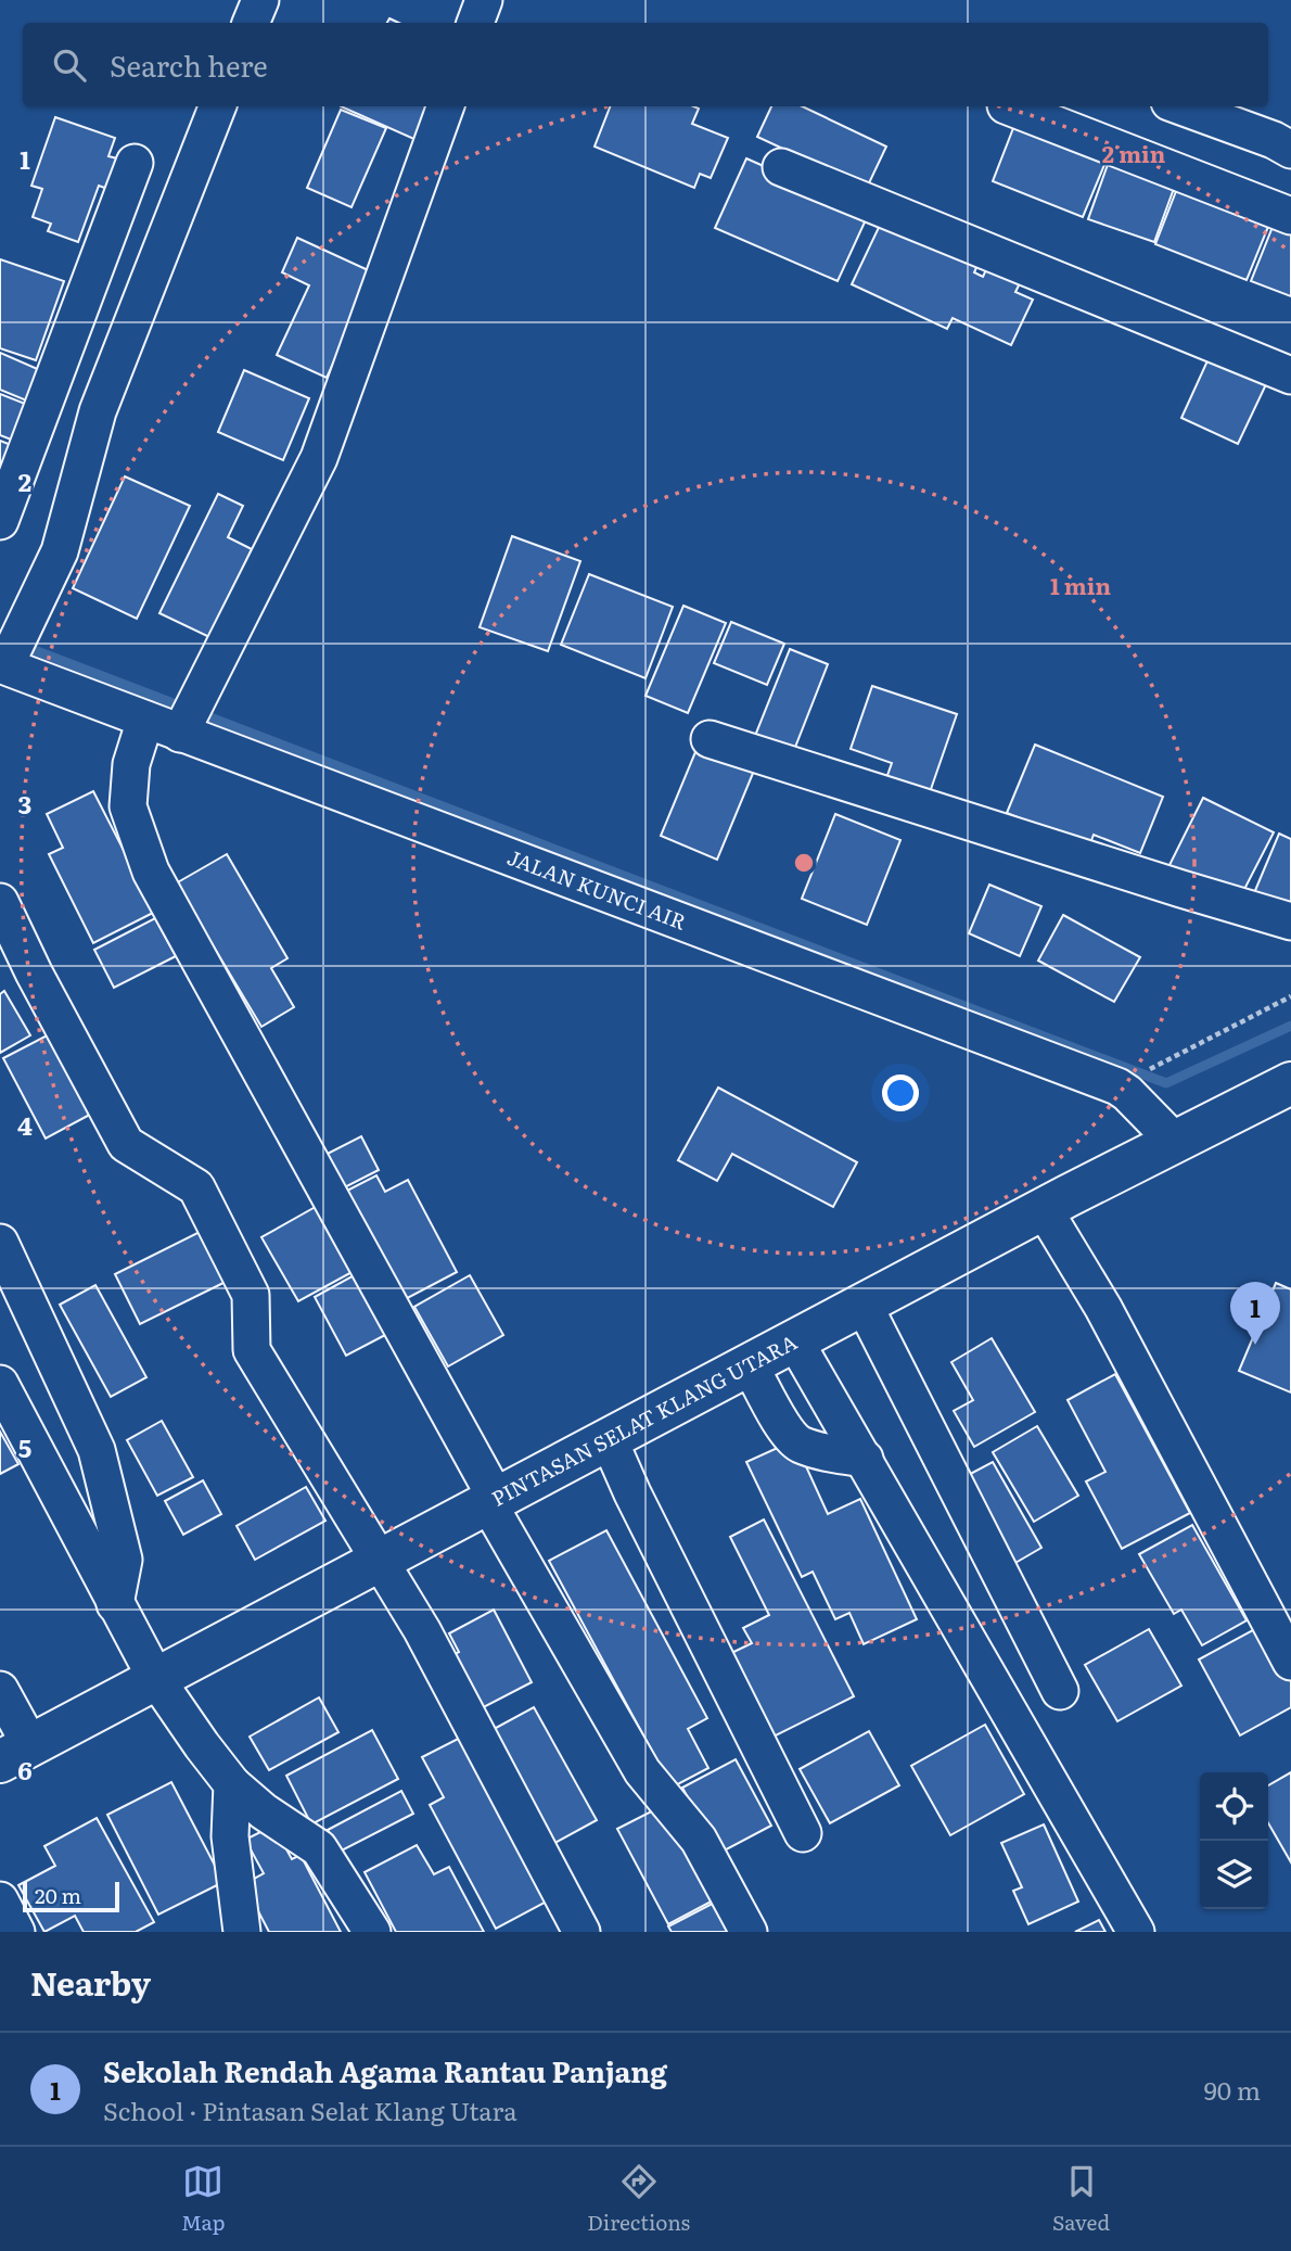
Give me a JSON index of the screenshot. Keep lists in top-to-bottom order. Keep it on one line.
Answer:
{"streets":{"highway":["PINTASAN SELAT KLANG UTARA"],"street":["JALAN KUNCI AIR"]},"crossings":[["JALAN KUNCI AIR","PINTASAN SELAT KLANG UTARA"]],"scale_bar":"20 m","page":{"search":"Search here","pins":"1","scale":"20 m","heading":"Nearby","list":[{"mark":"1","name":"Sekolah Rendah Agama Rantau Panjang","note":"School · Pintasan Selat Klang Utara","value":"90 m"}],"nav":["Map","Directions","Saved"]},"grid":{"rows":["1","2","3","4","5","6"]},"rings":["2 min","1 min"]}
